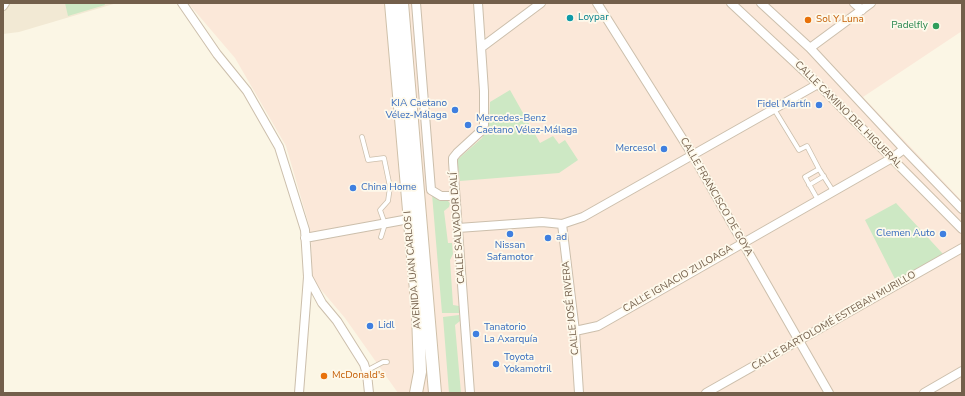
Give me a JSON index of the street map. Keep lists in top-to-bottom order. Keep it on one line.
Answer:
{"streets":{"street":["CALLE CAMINO DEL HIGUERAL","CALLE FRANCISCO DE GOYA","CALLE SALVADOR DALÍ","AVENIDA JUAN CARLOS I","CALLE IGNACIO ZULOAGA","CALLE JOSÉ RIVERA","CALLE BARTOLOMÉ ESTEBAN MURILLO"]},"crossings":[["CALLE CAMINO DEL HIGUERAL","CALLE IGNACIO ZULOAGA"],["CALLE FRANCISCO DE GOYA","CALLE IGNACIO ZULOAGA"],["CALLE FRANCISCO DE GOYA","CALLE BARTOLOMÉ ESTEBAN MURILLO"],["CALLE IGNACIO ZULOAGA","CALLE JOSÉ RIVERA"]],"places":["Loypar","Sol Y Luna","Padelfly","Fidel Martín","KIA Caetano Vélez-Málaga","Mercedes-Benz Caetano Vélez-Málaga","Mercesol","China Home","Nissan Safamotor","Clemen Auto","ad","Lidl","Tanatorio La Axarquía","Toyota Yokamotril","McDonald's"]}
